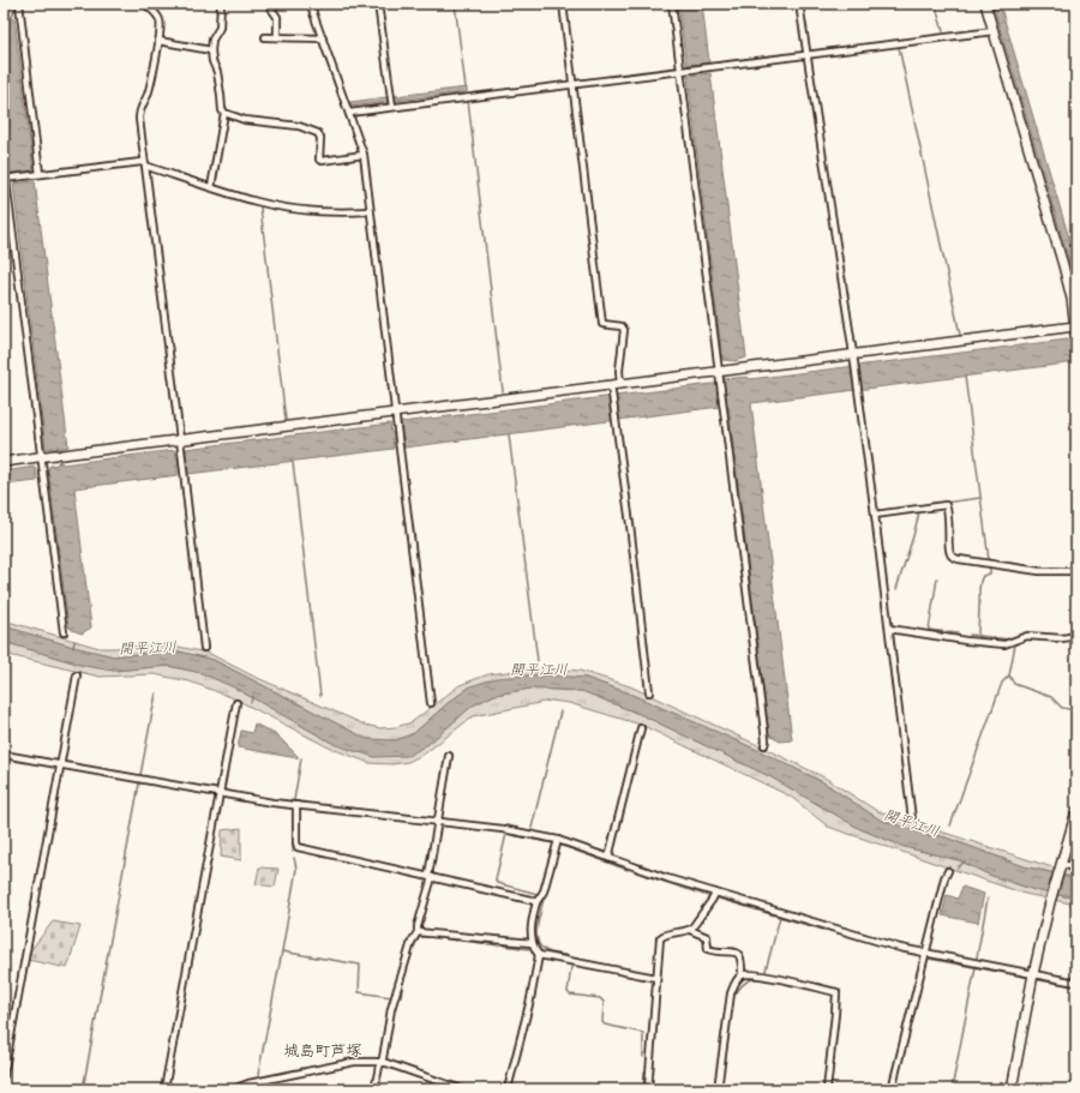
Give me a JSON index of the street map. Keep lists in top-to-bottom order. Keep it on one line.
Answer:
{"districts":["城島町芦塚"],"water":["開平江川"]}
